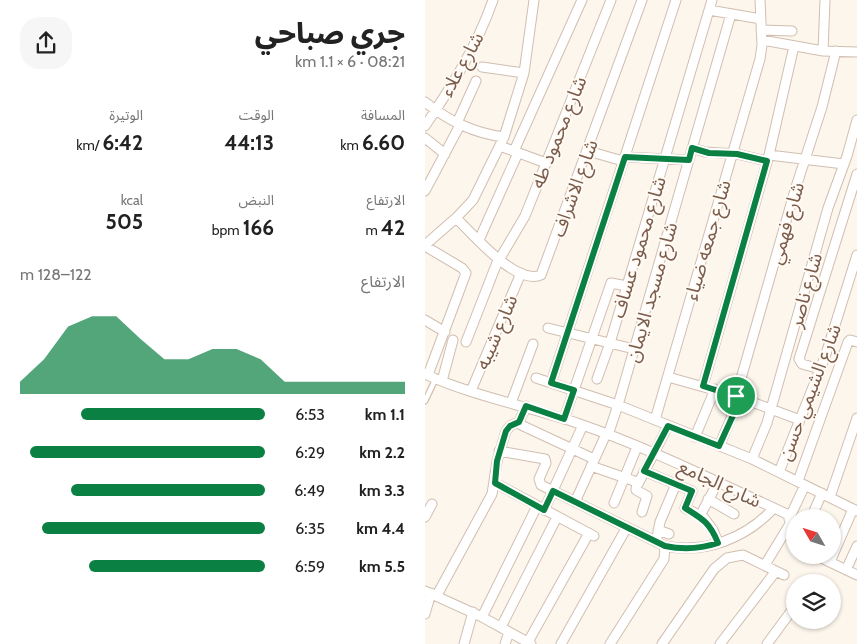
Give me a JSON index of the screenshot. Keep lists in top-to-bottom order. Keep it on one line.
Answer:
{"streets":{"street":["شارع علاء","شارع محمود طه","شارع الاشراف","شارع فهمي","شارع جمعه ضياء","شارع محمود عساف","شارع ناصر","شارع مسجد الايمان","شارع شيبه","شارع الشيمي حسن","شارع الجامع"]},"crossings":[["شارع الاشراف","شارع شيبه"],["شارع مسجد الايمان","شارع الجامع"],["شارع شيبه","شارع الجامع"]],"north":"top left","page":{"heading":["جري صباحي","08:21 · 6 × 1.1 km"],"stats":[["المسافة","6.60 km"],["الوقت","44:13"],["الوتيرة","6:42 /km"],["الارتفاع","42 m"],["النبض","166 bpm"],["kcal","505"]],"chart":["الارتفاع","122–128 m"],"list":[{"name":"1.1 km","note":"6:53"},{"name":"2.2 km","note":"6:29"},{"name":"3.3 km","note":"6:49"},{"name":"4.4 km","note":"6:35"},{"name":"5.5 km","note":"6:59"}]}}
